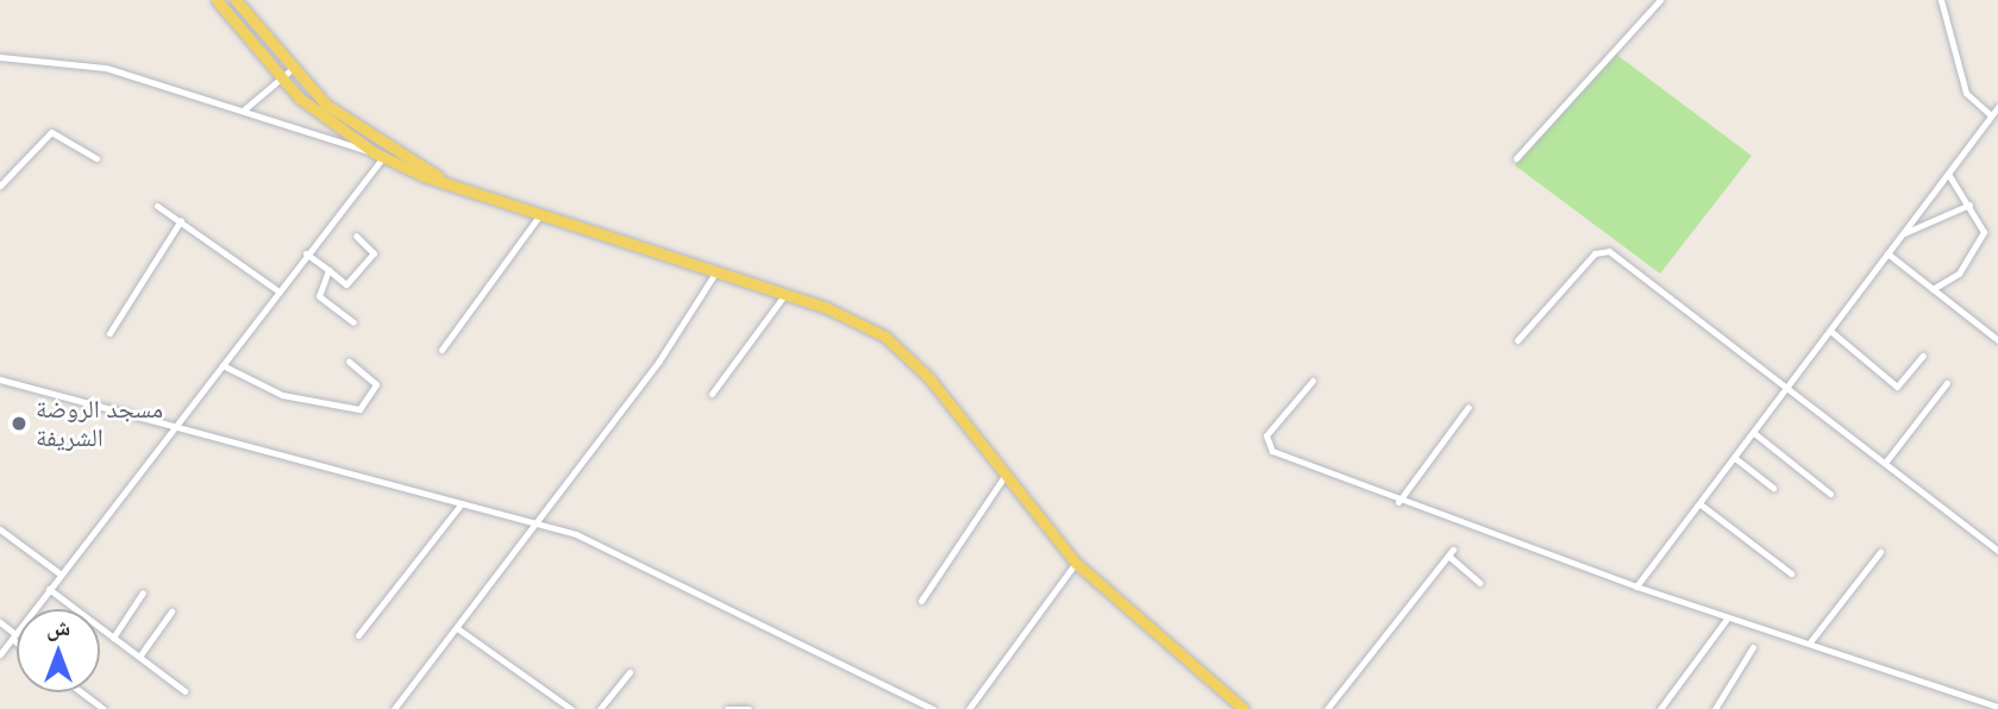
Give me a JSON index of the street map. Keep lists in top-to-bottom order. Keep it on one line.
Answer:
{"places":["مسجد الروضة الشريفة"],"north":"top"}
